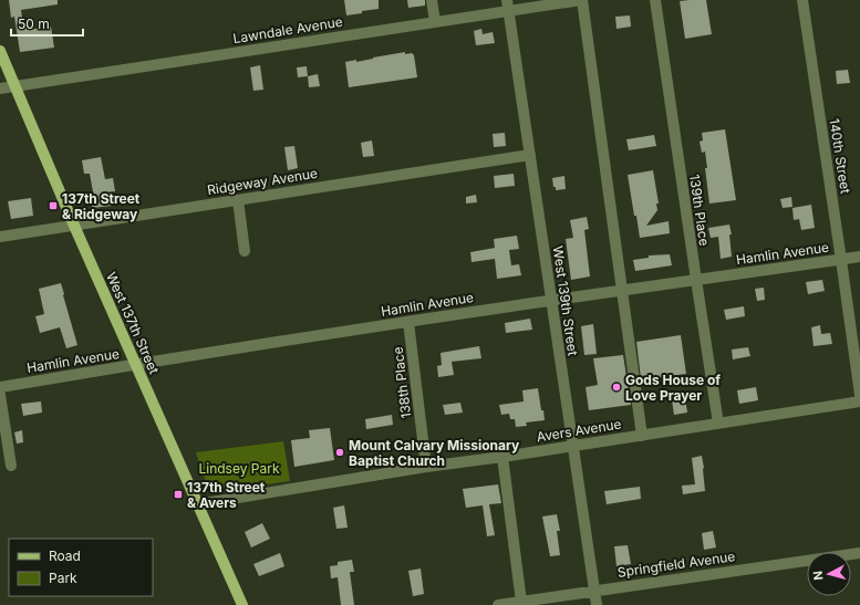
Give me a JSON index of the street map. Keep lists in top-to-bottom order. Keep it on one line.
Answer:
{"streets":{"main road":["West 137th Street"],"street":["Lawndale Avenue","140th Street","Ridgeway Avenue","139th Place","Hamlin Avenue","West 139th Street","138th Place","Avers Avenue","Springfield Avenue"]},"crossings":[["Lawndale Avenue","West 139th Street"],["Lawndale Avenue","West 137th Street"],["140th Street","Hamlin Avenue"],["Ridgeway Avenue","West 139th Street"],["Ridgeway Avenue","West 137th Street"],["139th Place","Hamlin Avenue"],["139th Place","Avers Avenue"],["Hamlin Avenue","West 139th Street"],["Hamlin Avenue","West 137th Street"],["Hamlin Avenue","138th Place"],["West 139th Street","Avers Avenue"],["West 139th Street","Springfield Avenue"],["West 137th Street","Avers Avenue"],["138th Place","Avers Avenue"]],"parks":["Lindsey Park"],"places":{"transit":["137th Street & Ridgeway","137th Street & Avers"],"other":["Gods House of Love Prayer","Mount Calvary Missionary Baptist Church"]},"legend":["Road","Park"],"scale_bar":"50 m","north":"left"}
